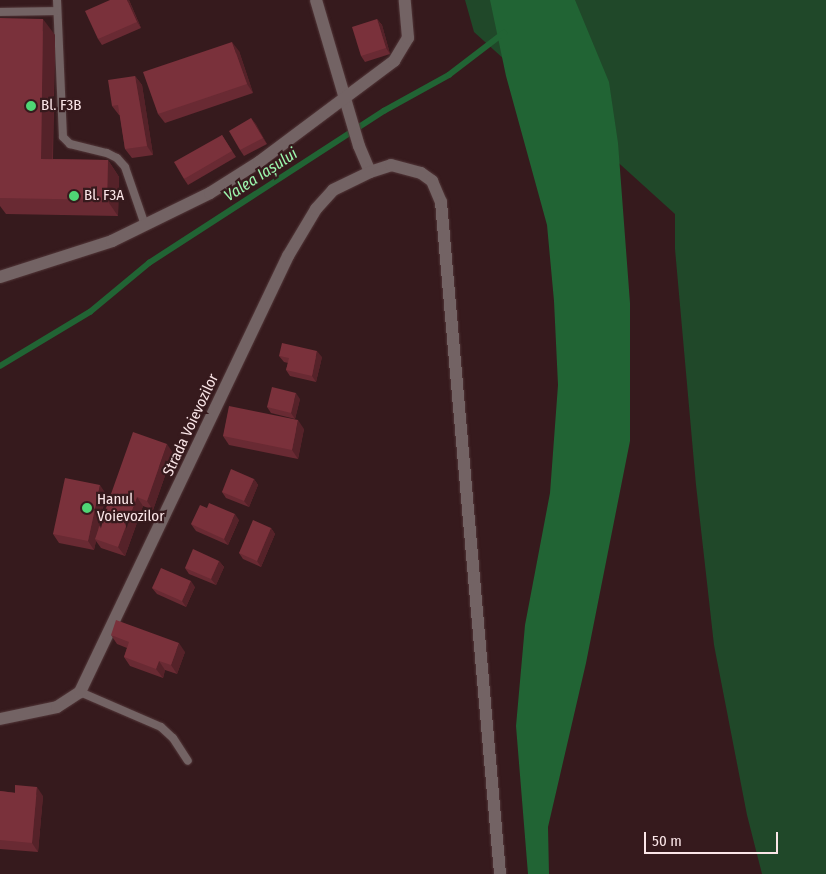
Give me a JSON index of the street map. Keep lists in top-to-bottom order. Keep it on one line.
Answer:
{"streets":{"street":["Strada Voievozilor"]},"water":["Valea Iașului"],"places":["Bl. F3B","Bl. F3A","Hanul Voievozilor"],"scale_bar":"50 m"}
